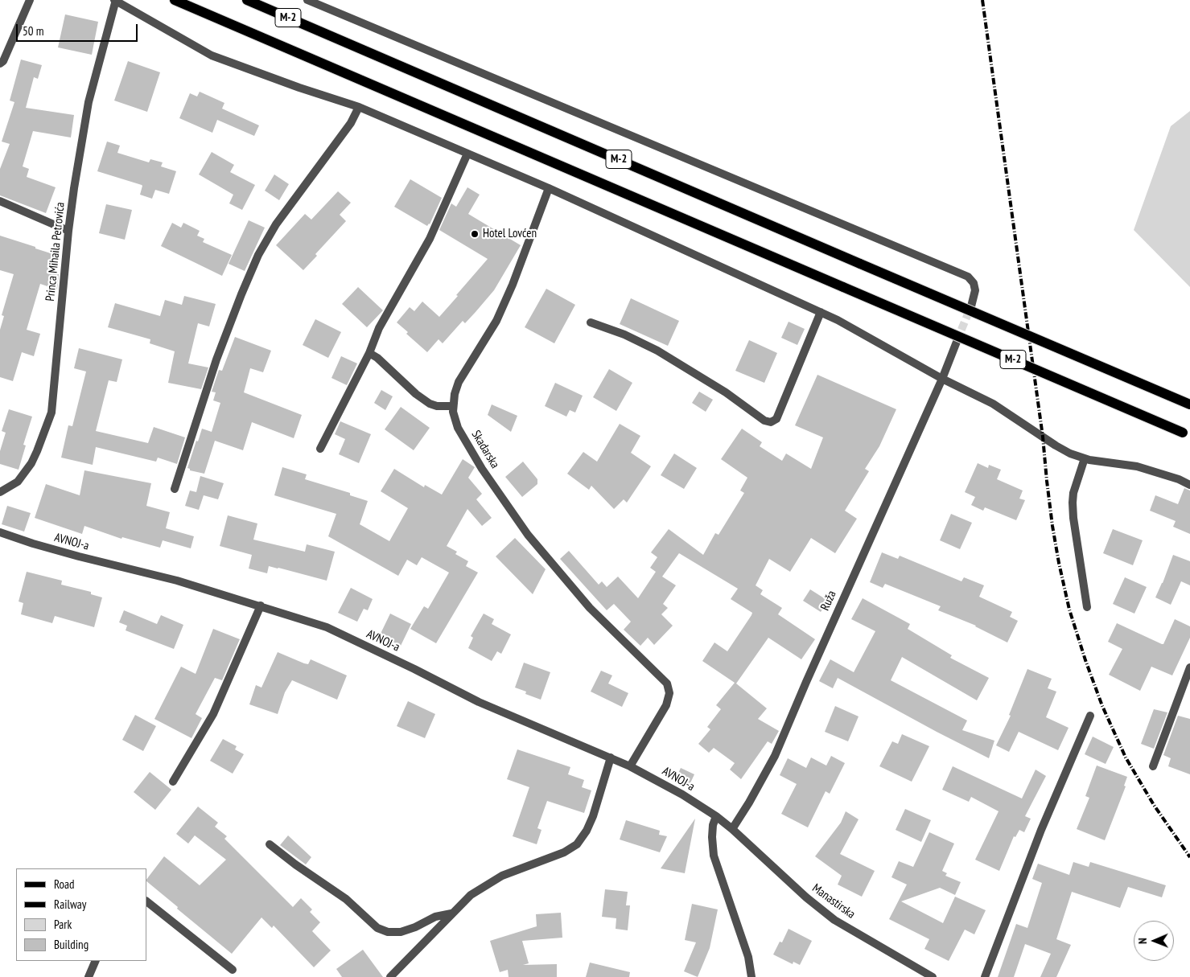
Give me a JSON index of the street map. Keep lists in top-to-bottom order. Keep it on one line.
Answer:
{"streets":{"main road":["M-2"],"street":["Princa Mihaila Petrovića","Skadarska","AVNOJ-a","Ruža","Manastirska"]},"crossings":[["Skadarska","AVNOJ-a"],["AVNOJ-a","Ruža"],["AVNOJ-a","Manastirska"],["Ruža","Manastirska"]],"places":["Hotel Lovćen"],"legend":["Road","Railway","Park","Building"],"scale_bar":"50 m","north":"left"}
